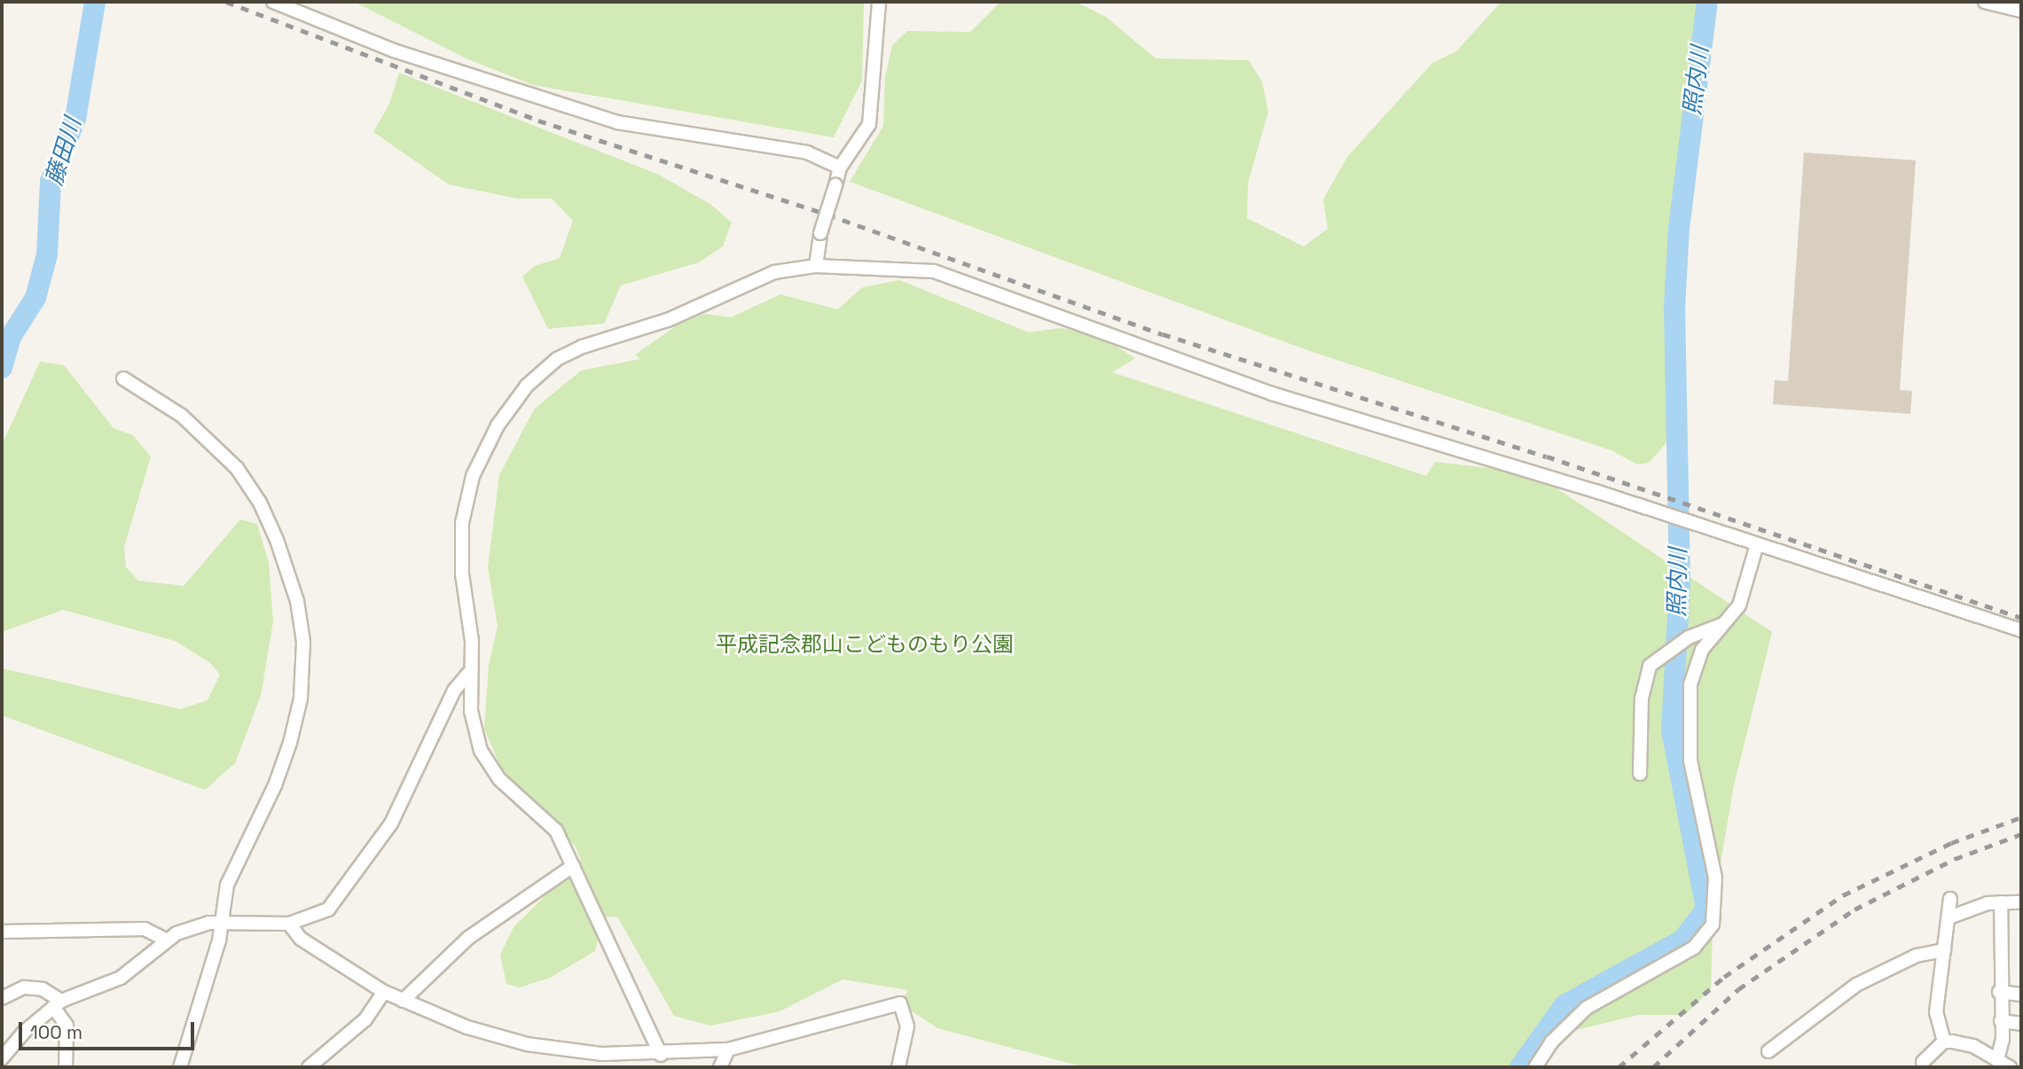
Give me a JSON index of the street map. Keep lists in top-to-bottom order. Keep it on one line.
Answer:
{"water":["照内川","藤田川"],"parks":["平成記念郡山こどものもり公園"],"scale_bar":"100 m"}
